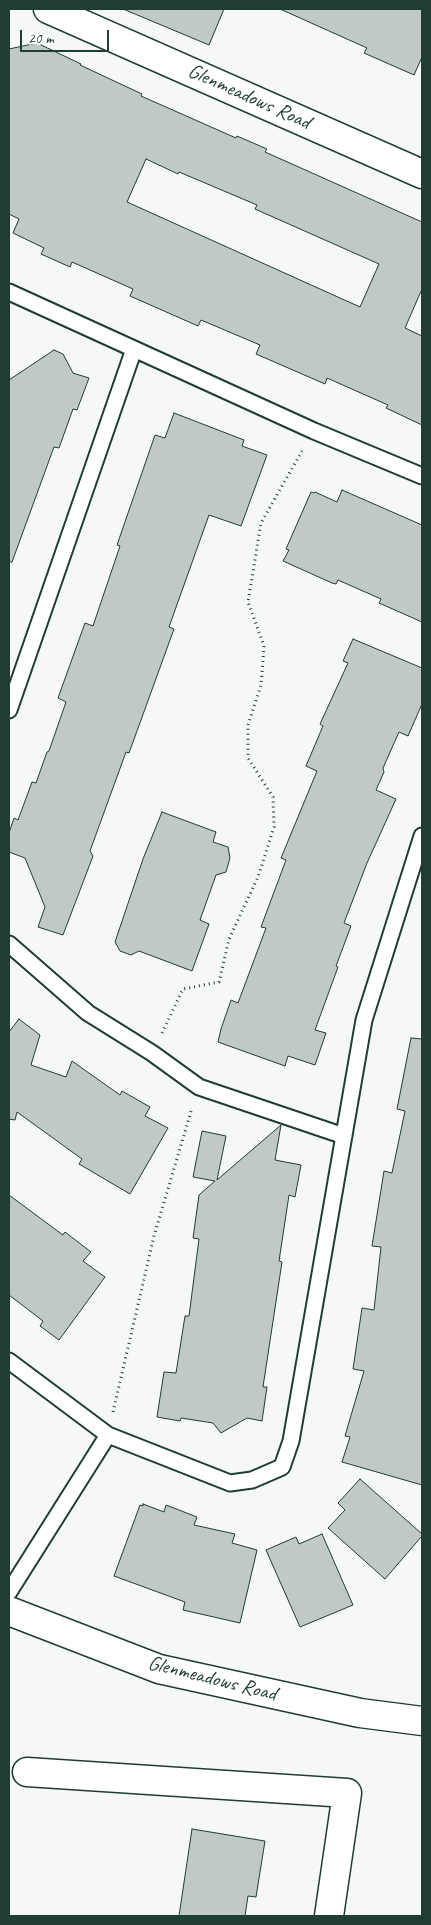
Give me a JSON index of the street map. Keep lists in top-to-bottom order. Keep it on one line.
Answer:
{"streets":{"street":["Glenmeadows Road"]},"scale_bar":"20 m"}
